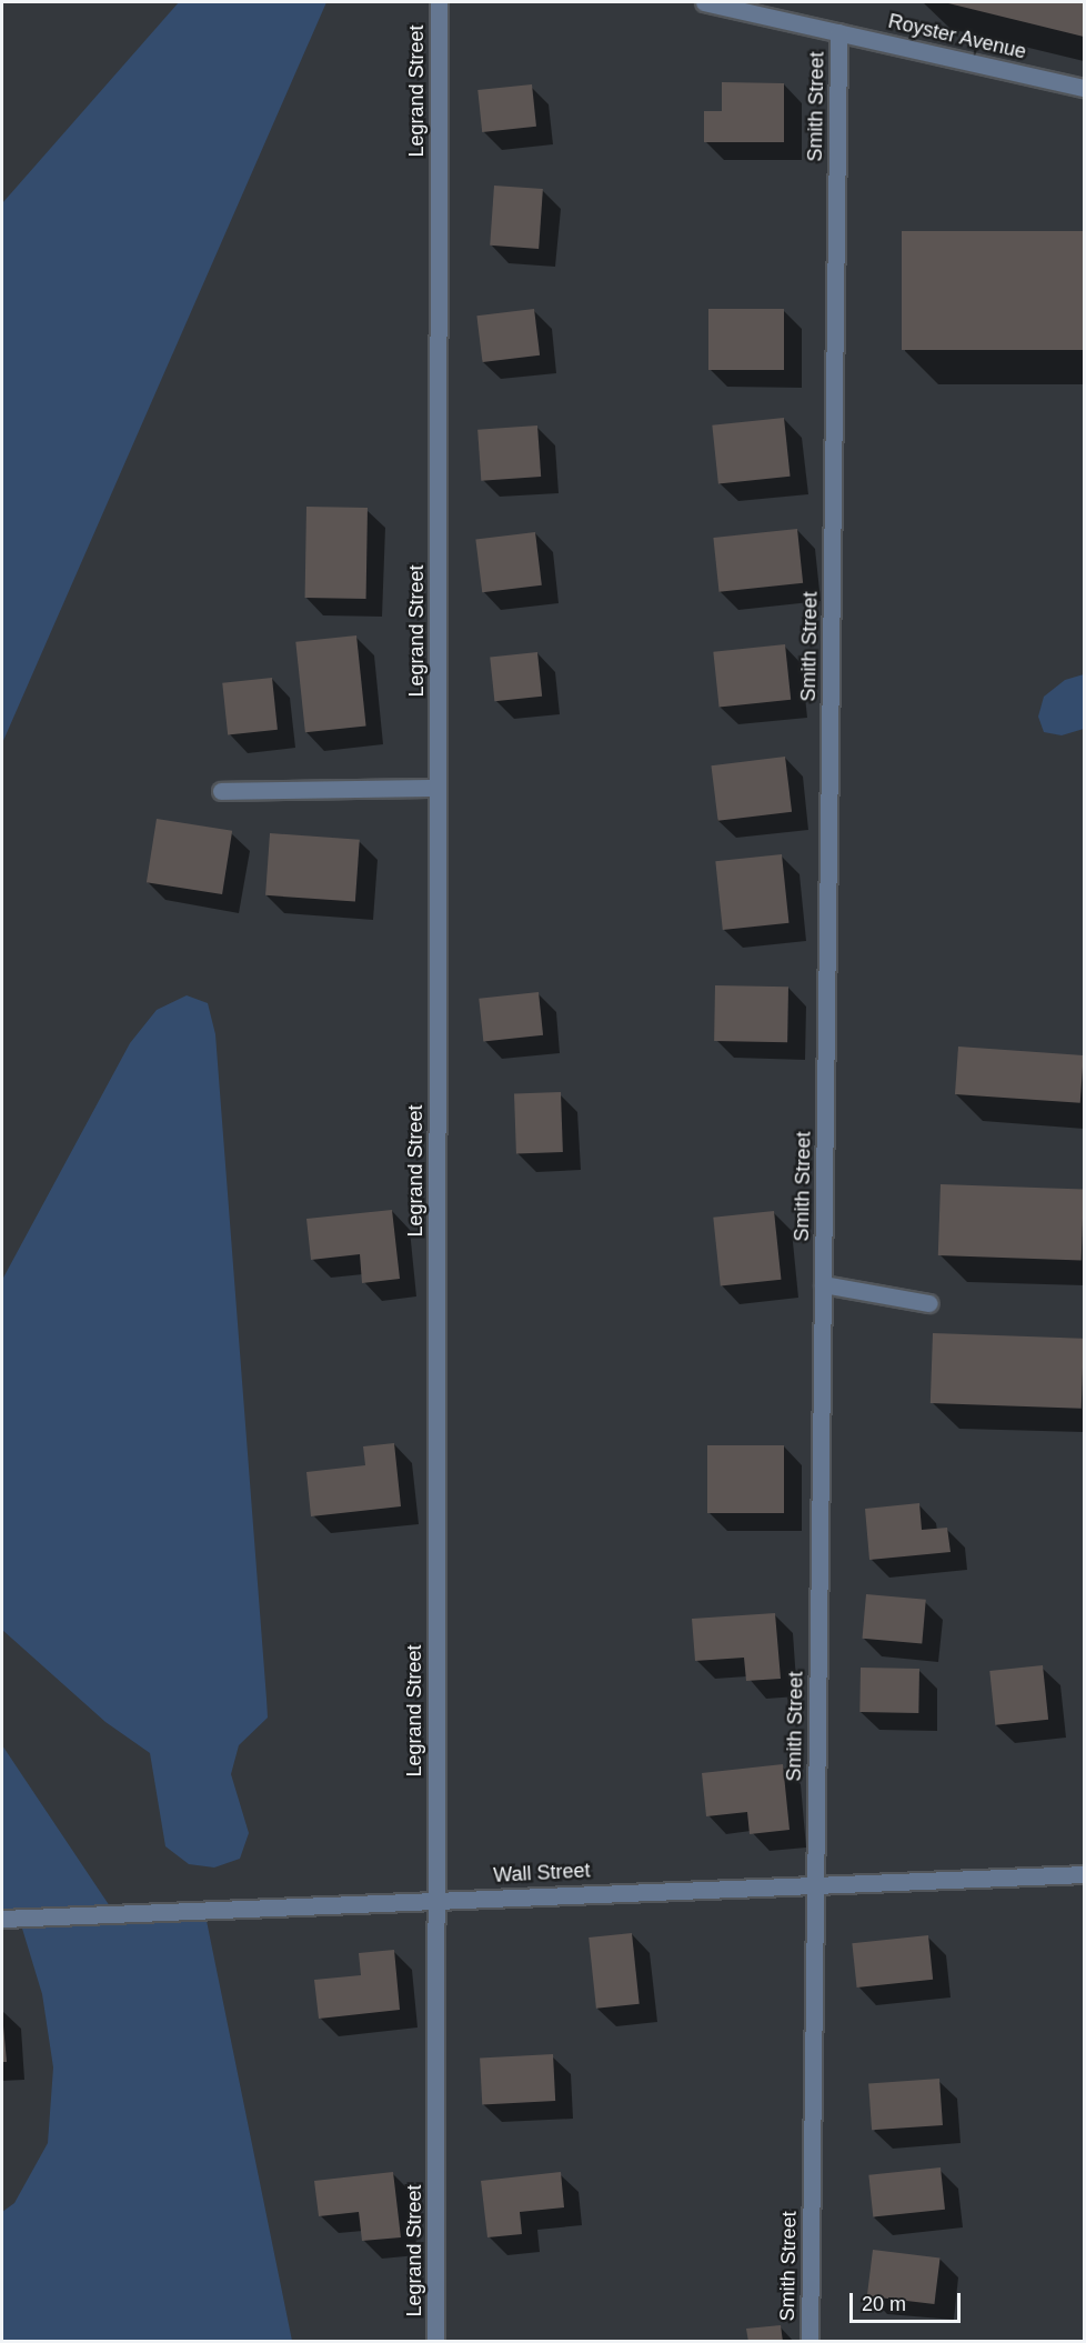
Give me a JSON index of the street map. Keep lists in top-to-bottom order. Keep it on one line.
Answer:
{"streets":{"street":["Royster Avenue","Legrand Street","Smith Street","Wall Street"]},"crossings":[["Royster Avenue","Smith Street"],["Legrand Street","Wall Street"],["Smith Street","Wall Street"]],"scale_bar":"20 m"}
